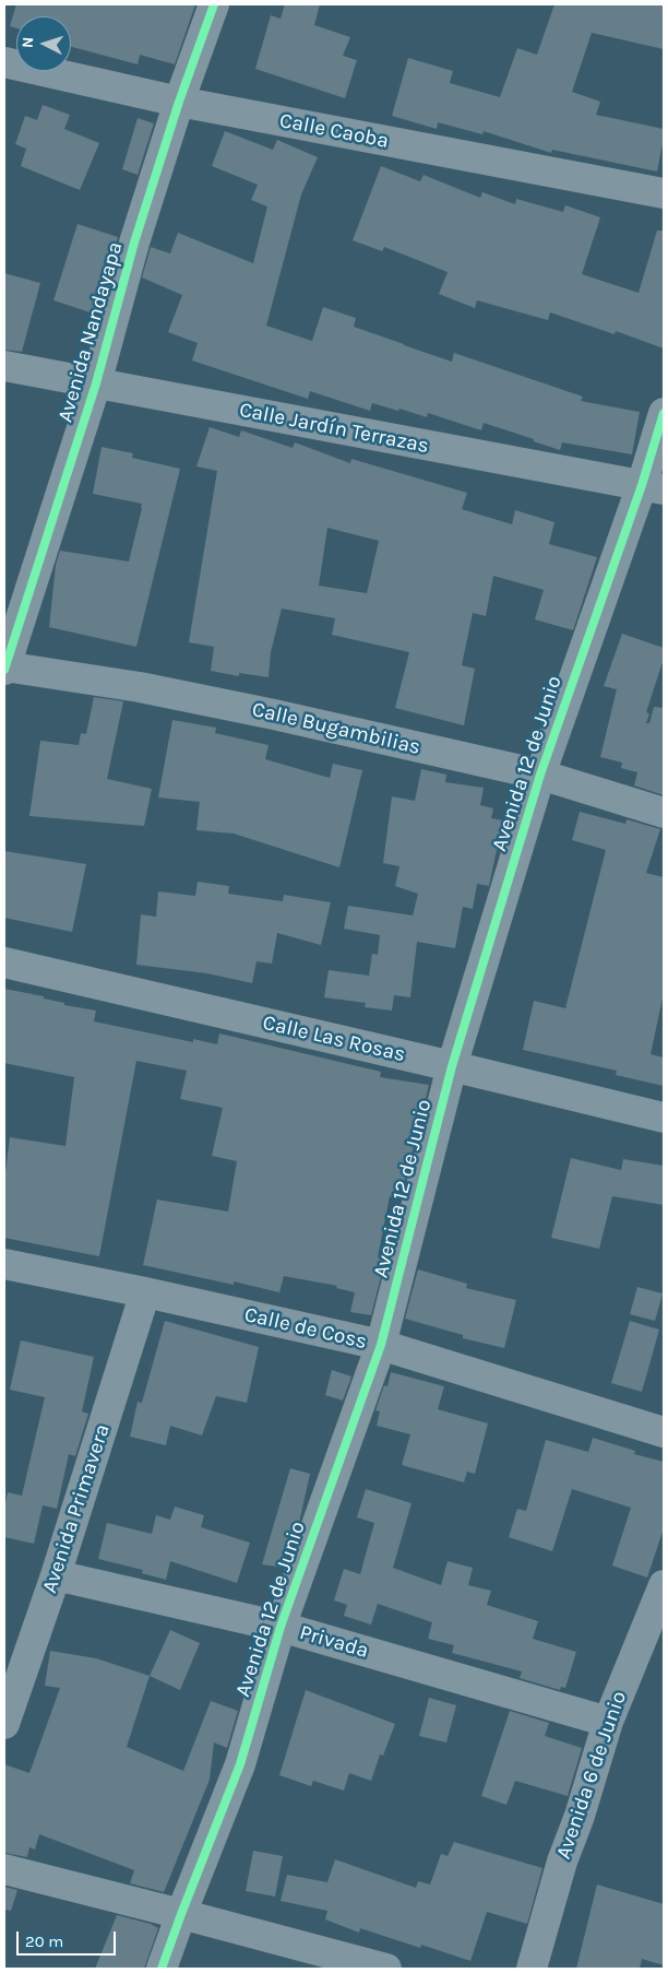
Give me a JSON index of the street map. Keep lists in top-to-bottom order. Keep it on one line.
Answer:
{"streets":{"street":["Calle Caoba","Avenida Nandayapa","Calle Jardín Terrazas","Calle Bugambilias","Avenida 12 de Junio","Calle Las Rosas","Calle de Coss","Avenida Primavera","Privada","Avenida 6 de Junio"]},"crossings":[["Calle Caoba","Avenida Nandayapa"],["Avenida Nandayapa","Calle Jardín Terrazas"],["Avenida Nandayapa","Calle Bugambilias"],["Calle Jardín Terrazas","Avenida 12 de Junio"],["Calle Bugambilias","Avenida 12 de Junio"],["Avenida 12 de Junio","Calle Las Rosas"],["Avenida 12 de Junio","Calle de Coss"],["Avenida 12 de Junio","Privada"],["Calle de Coss","Avenida Primavera"],["Avenida Primavera","Privada"],["Privada","Avenida 6 de Junio"]],"scale_bar":"20 m","north":"left"}
